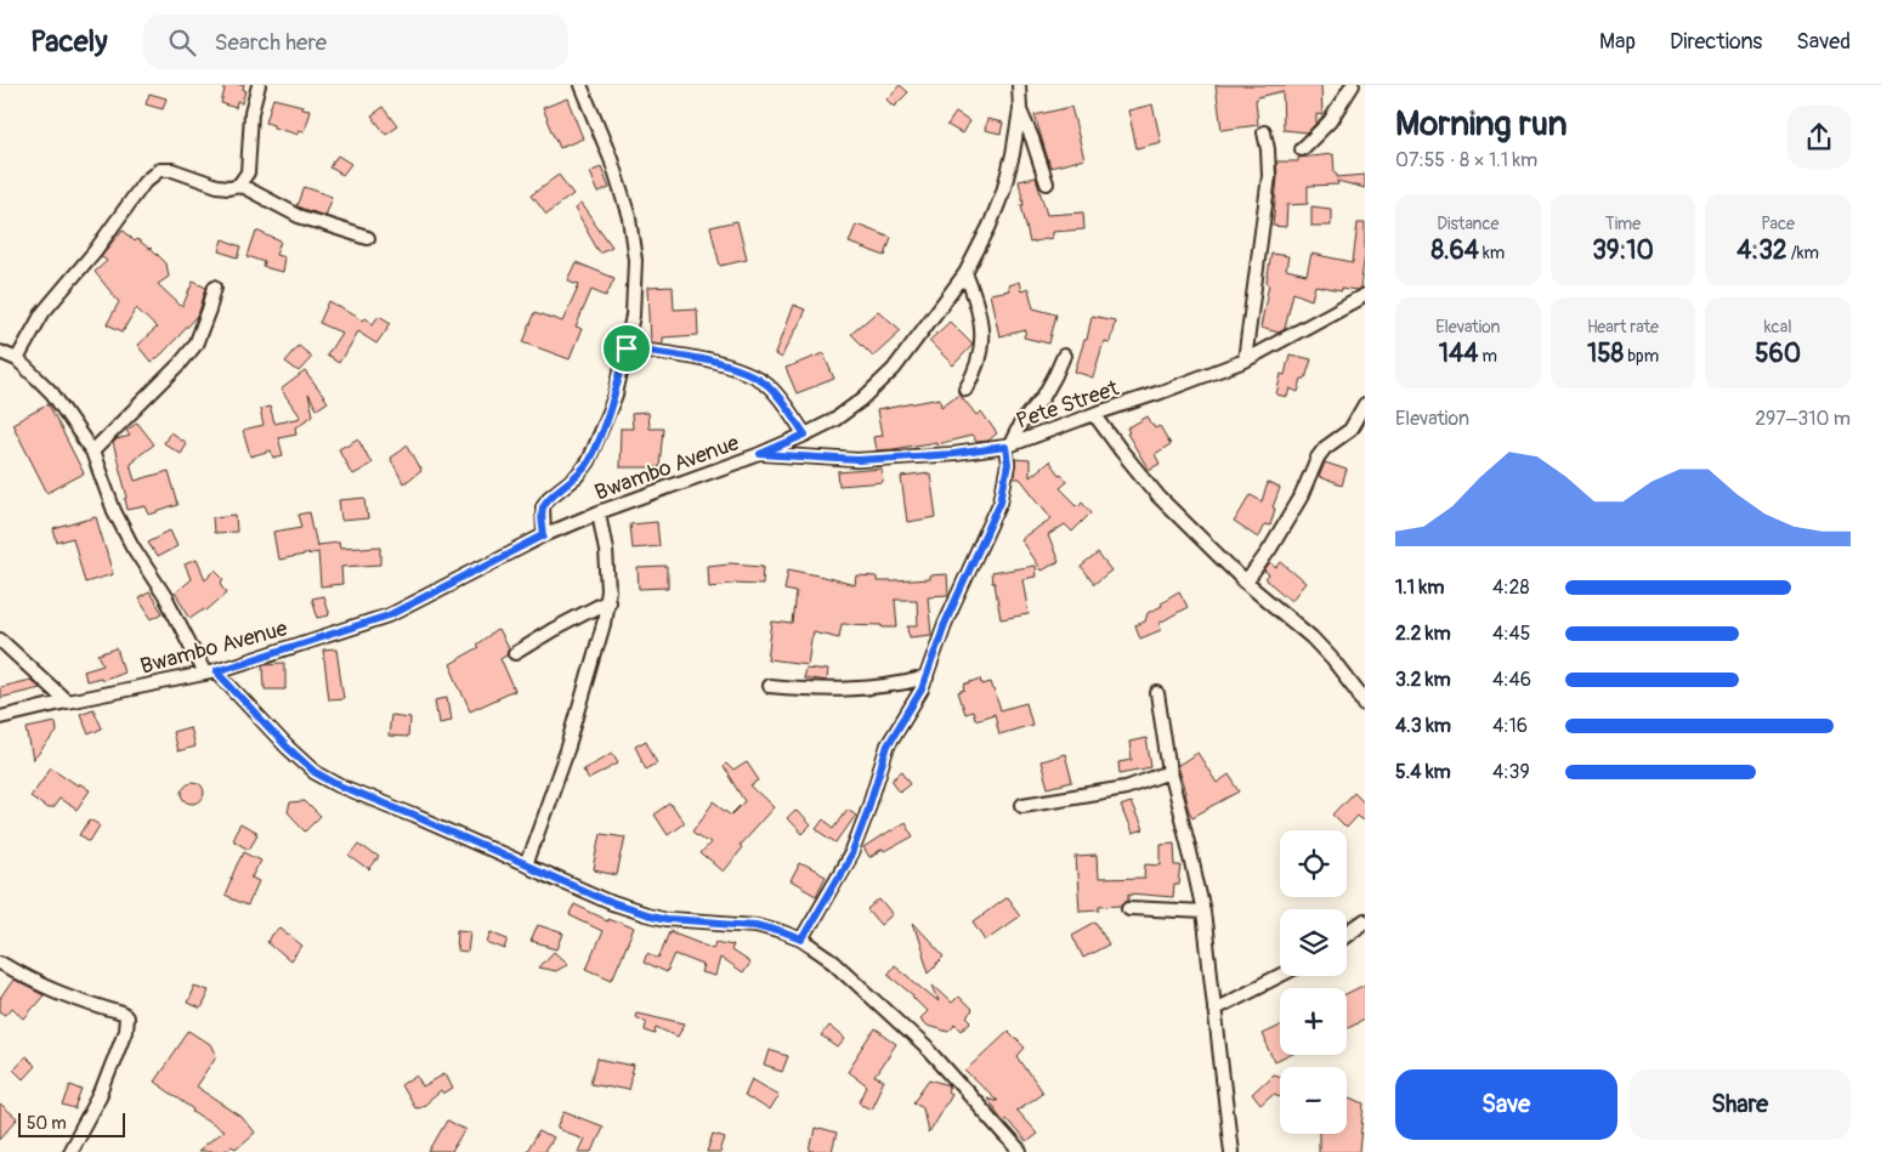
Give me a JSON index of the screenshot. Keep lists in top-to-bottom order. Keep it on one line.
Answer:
{"streets":{"street":["Pete Street","Bwambo Avenue"]},"crossings":[["Pete Street","Bwambo Avenue"]],"scale_bar":"50 m","page":{"header":"Pacely","search":"Search here","nav":["Map","Directions","Saved"],"heading":["Morning run","07:55 · 8 × 1.1 km"],"stats":[["Distance","8.64 km"],["Time","39:10"],["Pace","4:32 /km"],["Elevation","144 m"],["Heart rate","158 bpm"],["kcal","560"]],"chart":["Elevation","297–310 m"],"list":[{"name":"1.1 km","note":"4:28"},{"name":"2.2 km","note":"4:45"},{"name":"3.2 km","note":"4:46"},{"name":"4.3 km","note":"4:16"},{"name":"5.4 km","note":"4:39"}],"map_buttons":["+","−"],"buttons":["Save","Share"],"scale":"50 m"}}
